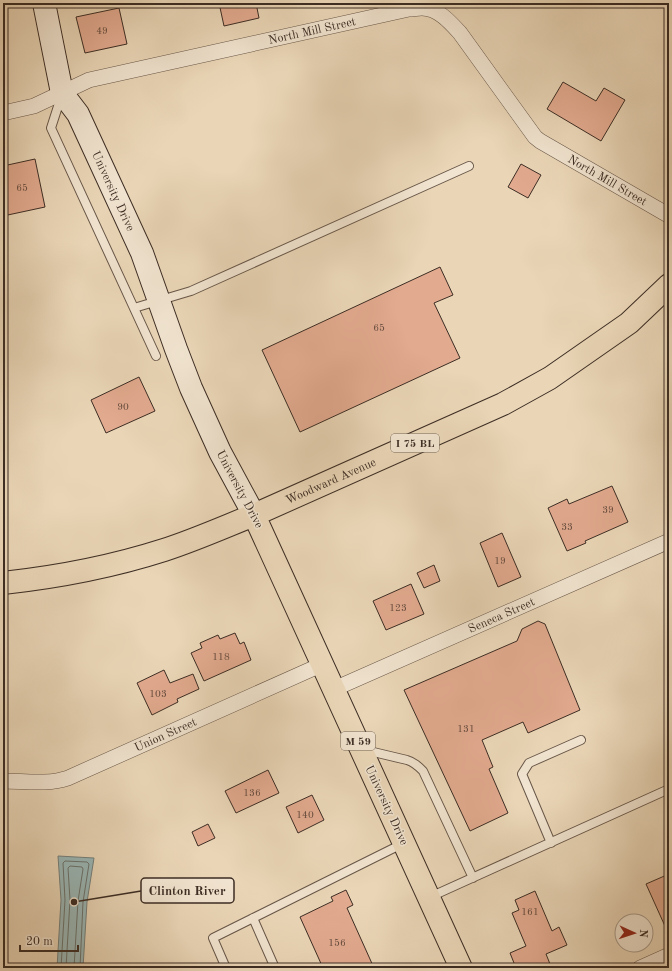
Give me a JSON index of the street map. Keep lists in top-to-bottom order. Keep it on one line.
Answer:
{"streets":{"main road":["University Drive","I 75 BL","Woodward Avenue","M 59"],"street":["North Mill Street","Seneca Street","Union Street"]},"crossings":[["North Mill Street","University Drive"],["University Drive","Woodward Avenue"],["University Drive","Seneca Street"],["University Drive","Union Street"]],"places":["Clinton River"],"house_numbers":["49","65","65","90","39","33","19","123","118","103","131","136","140","161","156"],"scale_bar":"20 m","north":"right"}
